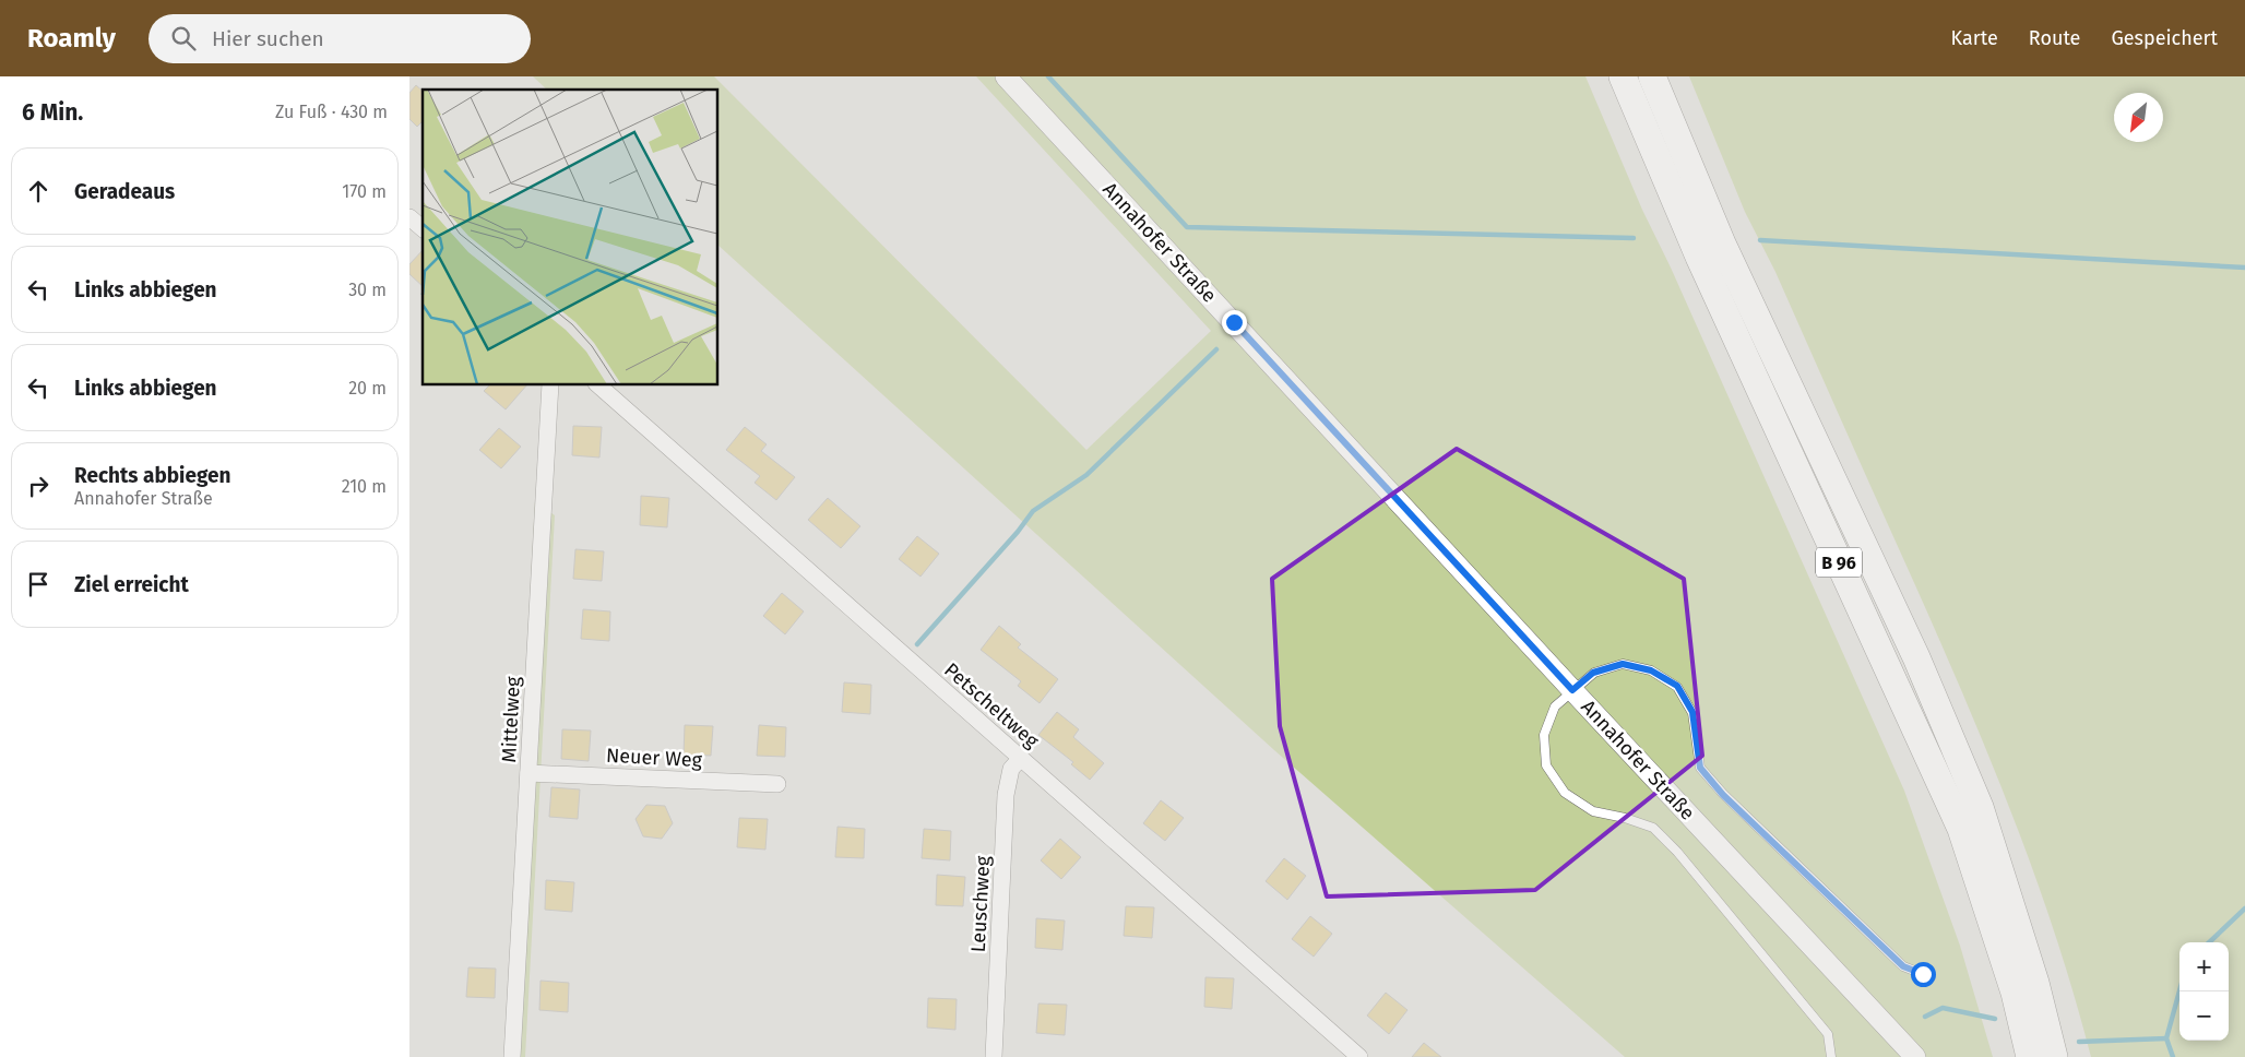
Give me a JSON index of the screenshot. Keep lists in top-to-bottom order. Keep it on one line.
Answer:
{"streets":{"highway":["B 96"],"street":["Annahofer Straße","Petscheltweg","Mittelweg","Neuer Weg","Leuschweg"]},"crossings":[["Petscheltweg","Leuschweg"],["Mittelweg","Neuer Weg"]],"north":"bottom left","page":{"header":"Roamly","search":"Hier suchen","nav":["Karte","Route","Gespeichert"],"heading":["6 Min.","Zu Fuß · 430 m"],"list":[["Geradeaus","170 m"],["Links abbiegen","30 m"],["Links abbiegen","20 m"],["Rechts abbiegen","Annahofer Straße","210 m"],"Ziel erreicht"],"map_buttons":["+","−"]}}
